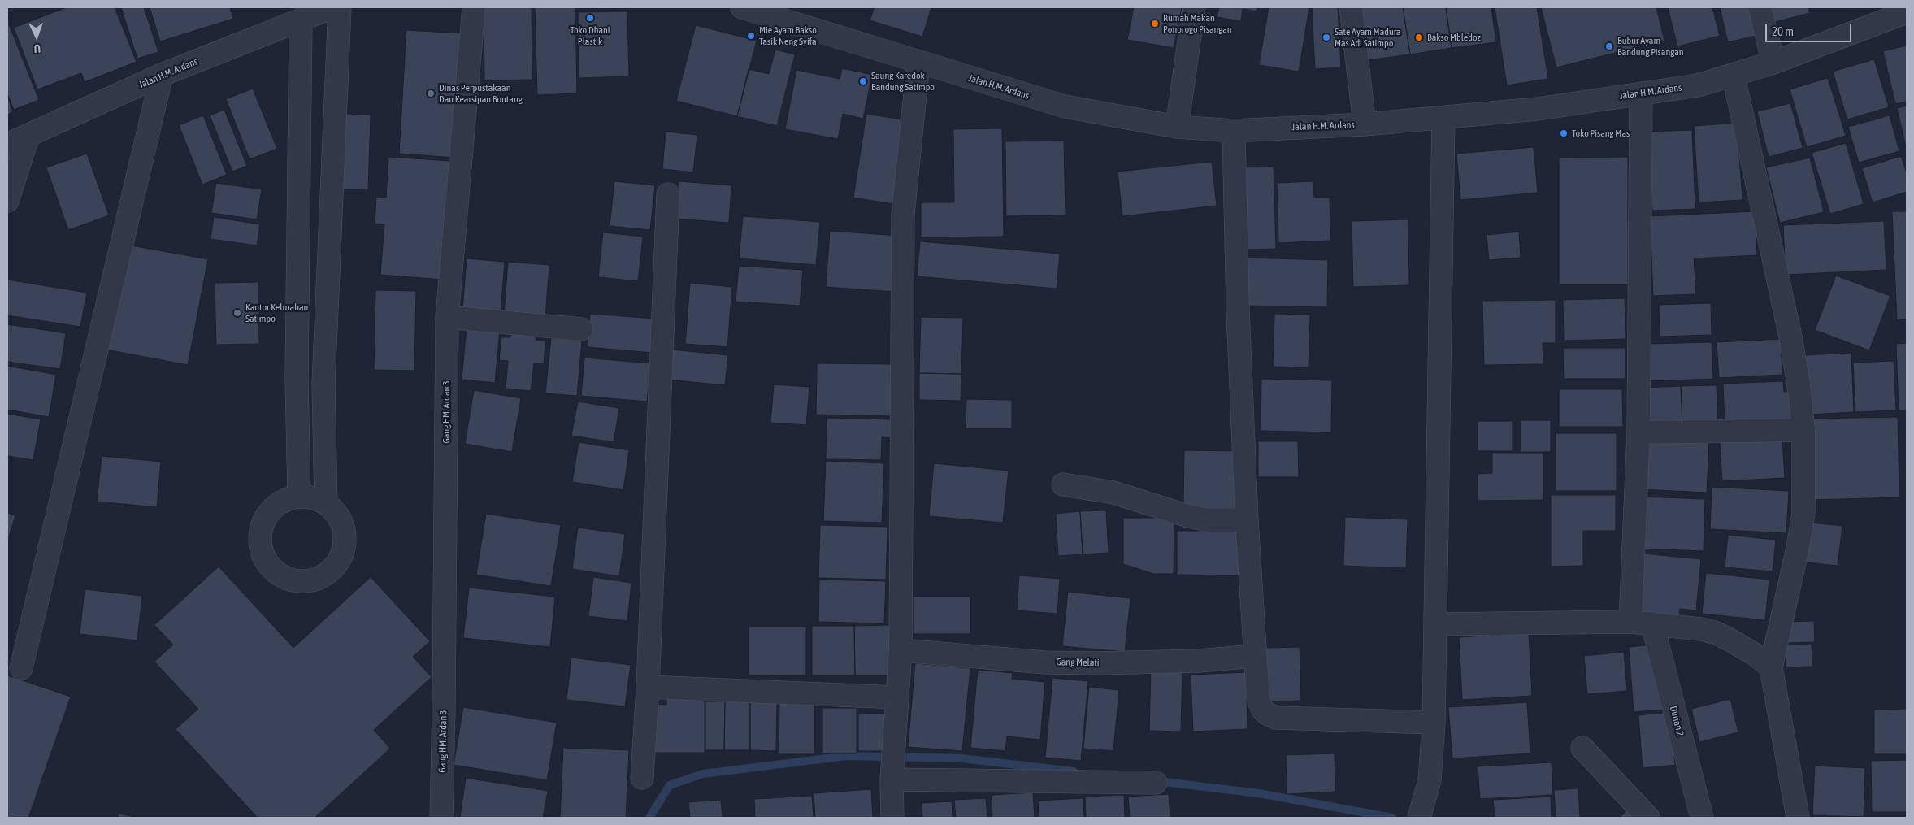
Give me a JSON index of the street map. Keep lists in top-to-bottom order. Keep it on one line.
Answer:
{"streets":{"street":["Jalan H.M. Ardans","Gang HM. Ardan 3","Gang Melati","Durian 2"]},"places":["Toko Dhani Plastik","Rumah Makan Ponorogo Pisangan","Mie Ayam Bakso Tasik Neng Syifa","Sate Ayam Madura Mas Adi Satimpo","Bakso Mbledoz","Bubur Ayam Bandung Pisangan","Saung Karedok Bandung Satimpo","Dinas Perpustakaan Dan Kearsipan Bontang","Toko Pisang Mas","Kantor Kelurahan Satimpo"],"scale_bar":"20 m","north":"bottom"}
